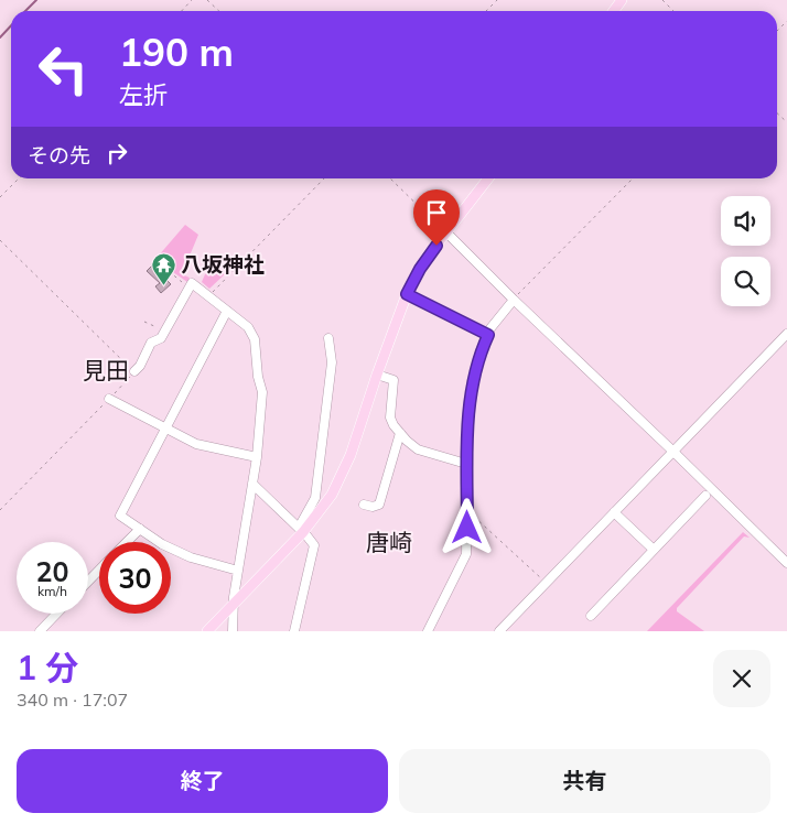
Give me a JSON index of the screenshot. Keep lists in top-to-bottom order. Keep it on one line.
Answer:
{"districts":["見田","唐崎"],"places":{"temple":["八坂神社"]},"page":{"turn":["190 m","左折"],"then":"その先","speed":"20 km/h","limit":"30","heading":["1 分","340 m · 17:07"],"buttons":["終了","共有"]}}
